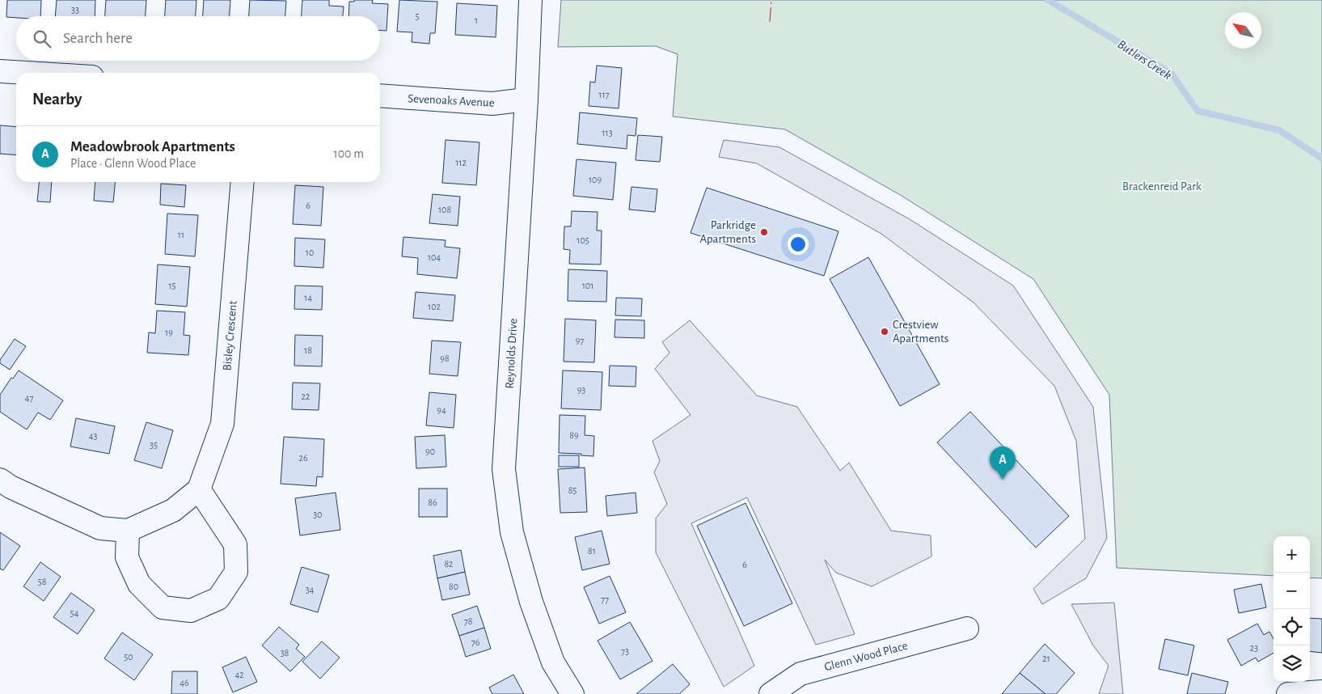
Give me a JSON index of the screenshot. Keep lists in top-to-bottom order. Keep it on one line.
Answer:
{"streets":{"street":["Sevenoaks Avenue","Bisley Crescent","Reynolds Drive","Glenn Wood Place"]},"crossings":[["Sevenoaks Avenue","Reynolds Drive"]],"water":["Butlers Creek"],"parks":["Brackenreid Park"],"places":["Parkridge Apartments","Crestview Apartments"],"house_numbers":["33","5","1","117","113","112","109","6","108","11","105","10","104","15","101","14","102","19","97","18","98","93","22","47","94","89","43","35","90","26","85","86","30","81","82","6","58","80","34","77","54","78","76","23","73","38","50","21","42","46"],"north":"top left","page":{"search":"Search here","heading":"Nearby","list":[{"mark":"A","name":"Meadowbrook Apartments","note":"Place · Glenn Wood Place","value":"100 m"}],"pins":"A","map_buttons":["+","−"]}}
